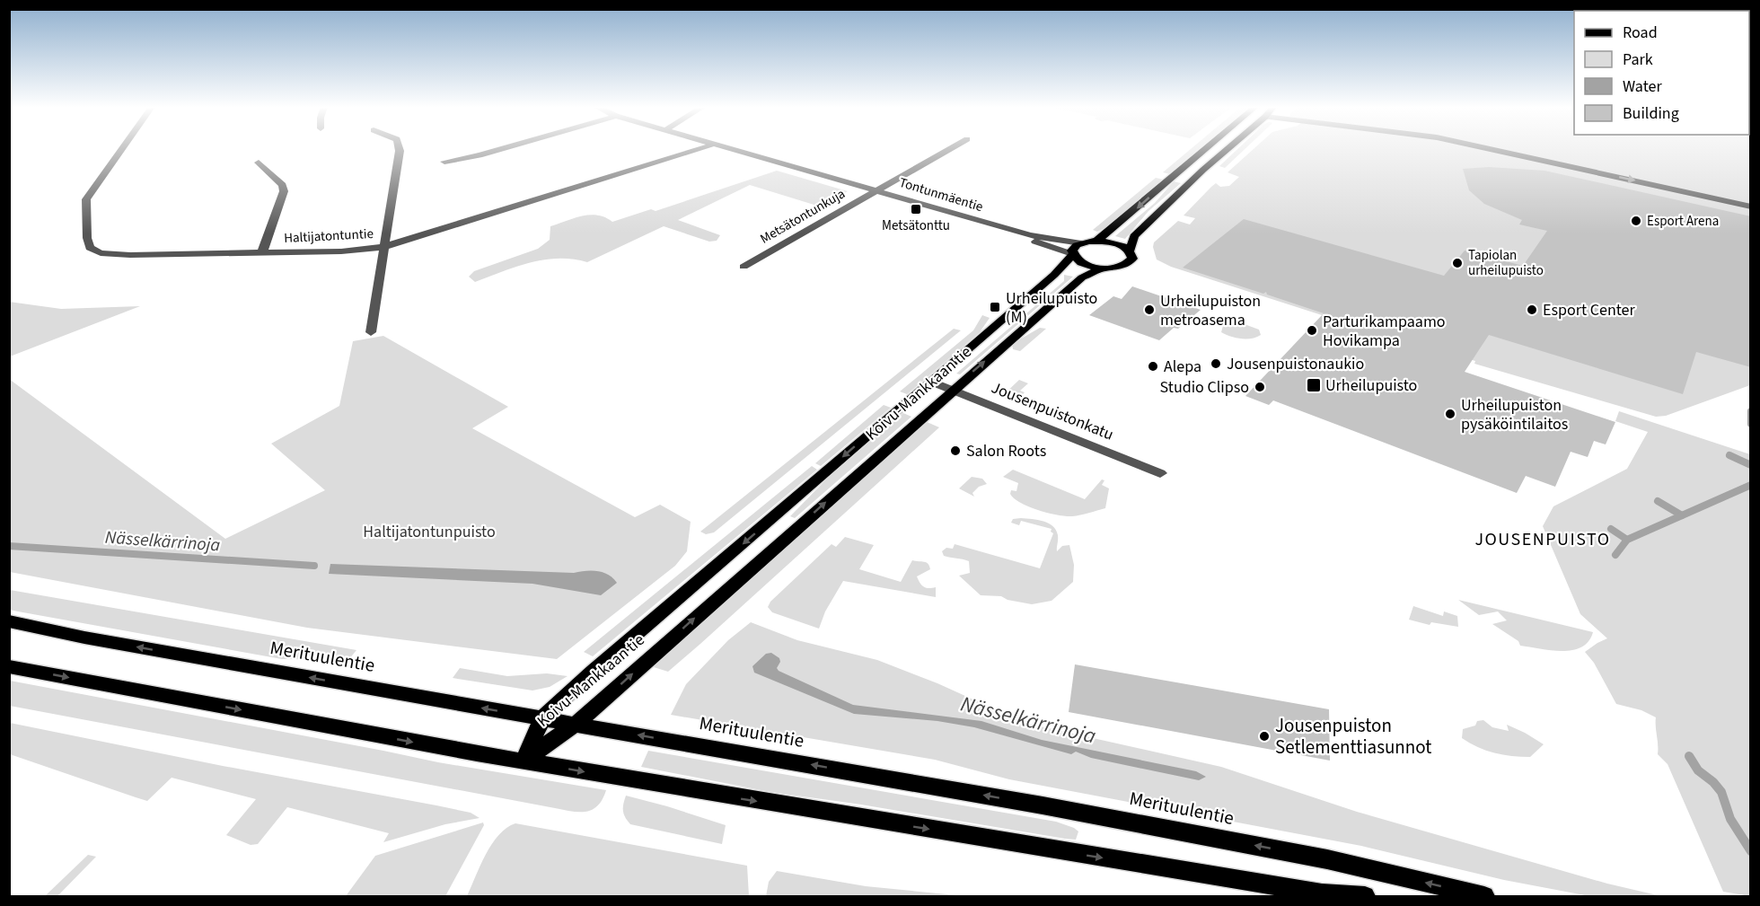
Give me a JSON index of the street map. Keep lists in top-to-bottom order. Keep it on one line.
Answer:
{"streets":{"main road":["Koivu-Mankkaan tie","Merituulentie"],"street":["Tontunmäentie","Metsätontunkuja","Haltijatontuntie","Jousenpuistonkatu"]},"crossings":[["Tontunmäentie","Metsätontunkuja"],["Tontunmäentie","Koivu-Mankkaan tie"],["Koivu-Mankkaan tie","Jousenpuistonkatu"],["Koivu-Mankkaan tie","Merituulentie"]],"districts":["JOUSENPUISTO"],"water":["Nässelkärrinoja"],"parks":["Haltijatontunpuisto"],"places":{"transit":["Metsätonttu","Urheilupuisto (M)","Urheilupuisto"],"other":["Esport Arena","Tapiolan urheilupuisto","Urheilupuiston metroasema","Esport Center","Parturikampaamo Hovikampa","Jousenpuistonaukio","Alepa","Studio Clipso","Urheilupuiston pysäköintilaitos","Salon Roots","Jousenpuiston Setlementtiasunnot"]},"legend":["Road","Park","Water","Building"]}
